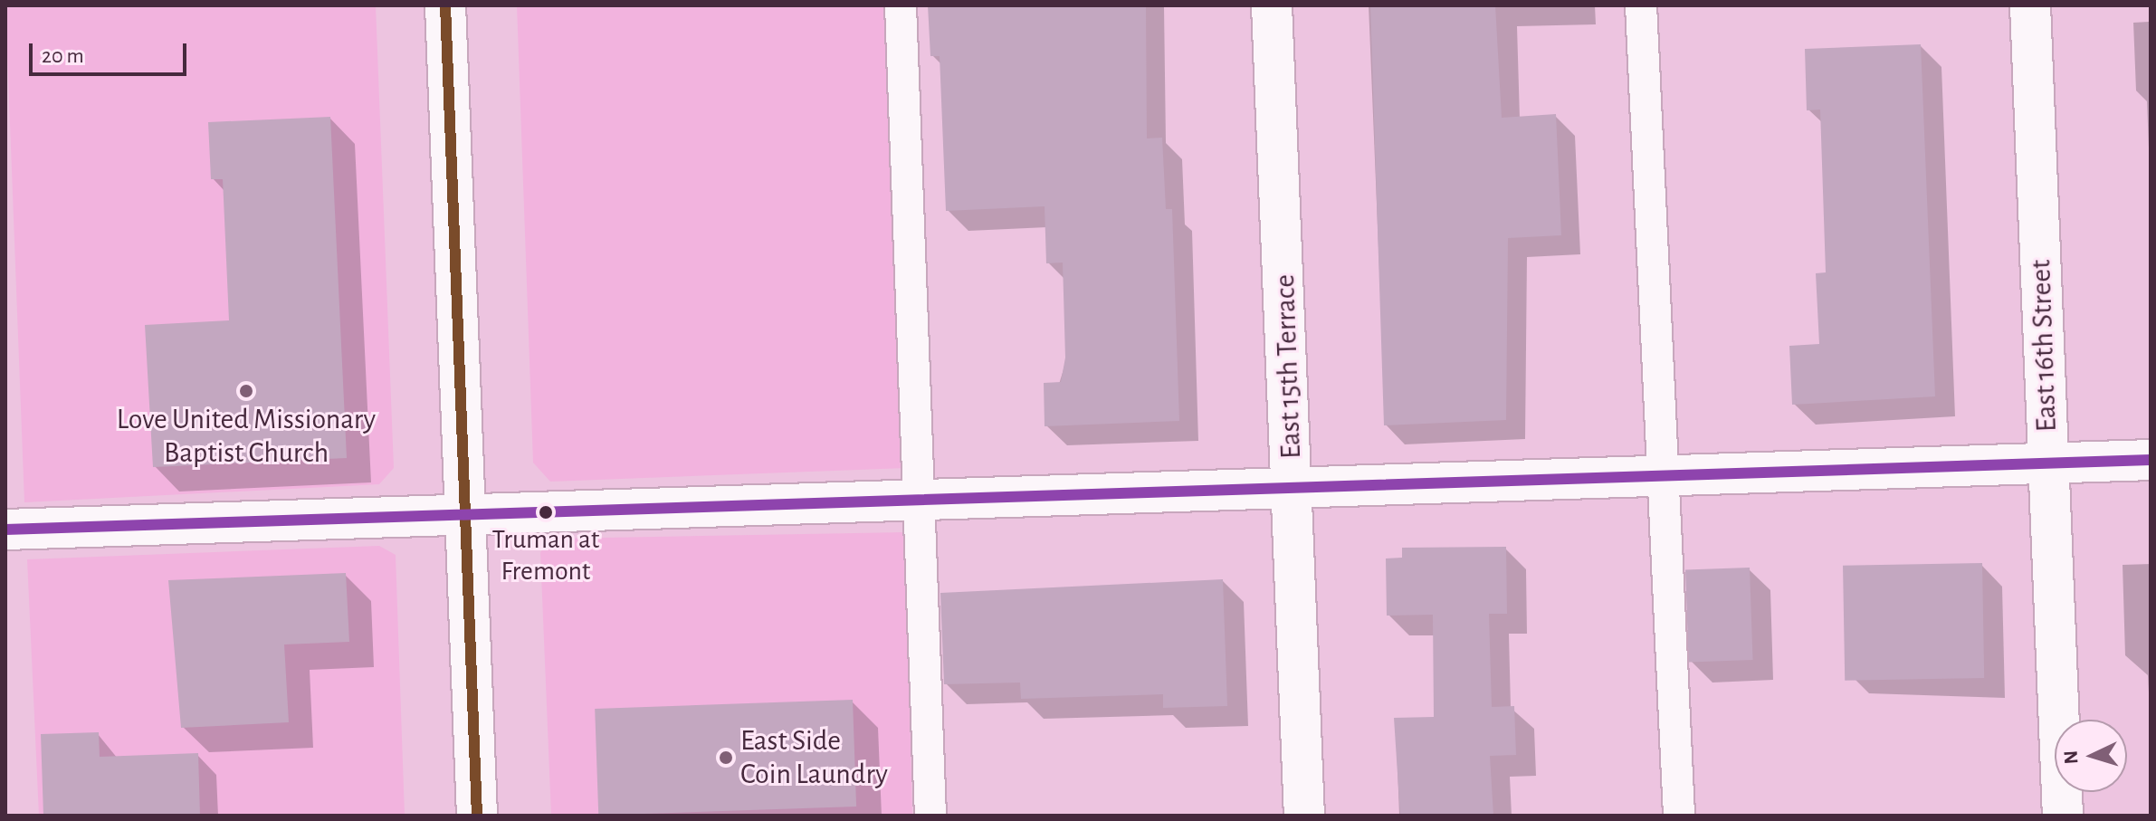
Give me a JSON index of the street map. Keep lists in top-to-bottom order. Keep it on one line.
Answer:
{"streets":{"street":["East 16th Street","East 15th Terrace"]},"places":["Love United Missionary Baptist Church","Truman at Fremont","East Side Coin Laundry"],"scale_bar":"20 m","north":"left"}
